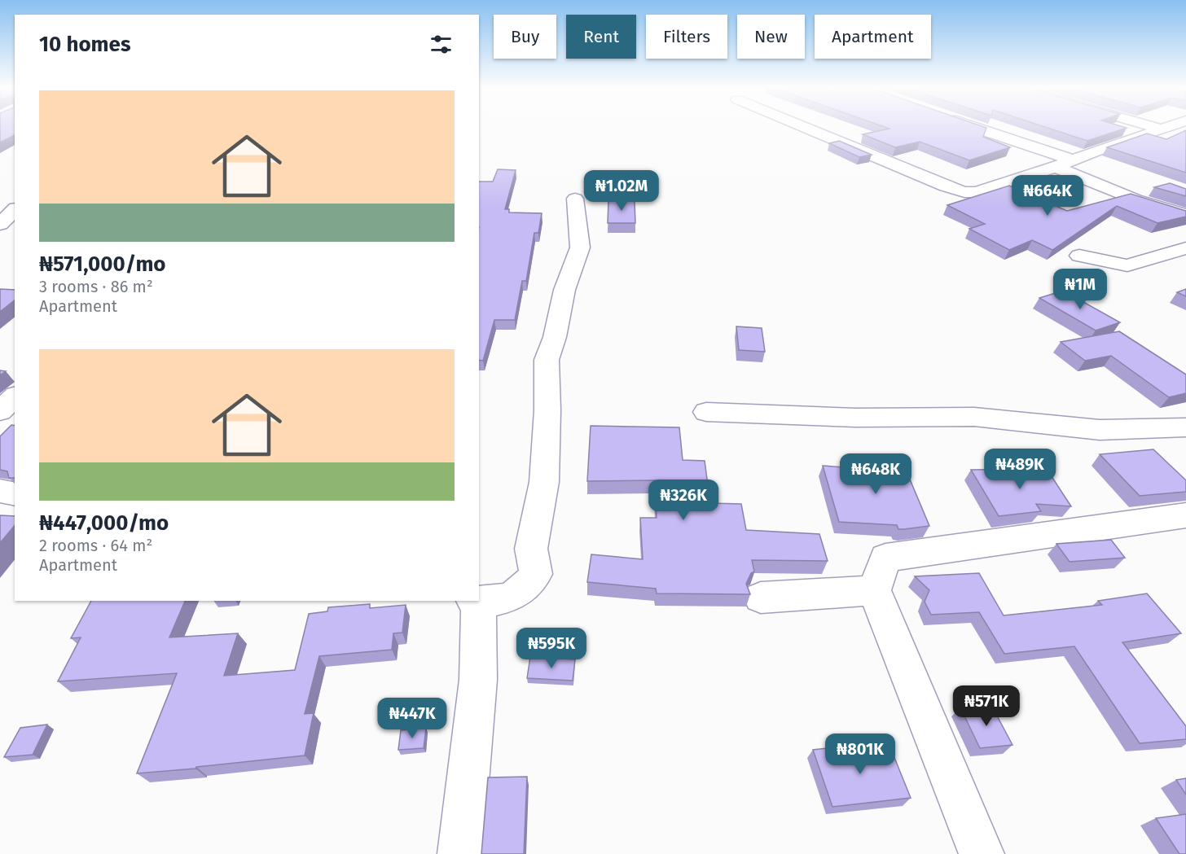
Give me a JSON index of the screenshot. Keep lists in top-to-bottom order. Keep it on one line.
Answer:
{"page":{"chip":["Buy","Rent","Filters","New","Apartment"],"heading":"10 homes","list":[{"name":"₦571,000/mo","note":"3 rooms · 86 m² · Apartment"},{"name":"₦447,000/mo","note":"2 rooms · 64 m² · Apartment"}],"price":["₦1.02M","₦664K","₦1M","₦489K","₦648K","₦326K","₦595K","₦571K","₦447K","₦801K"]}}
